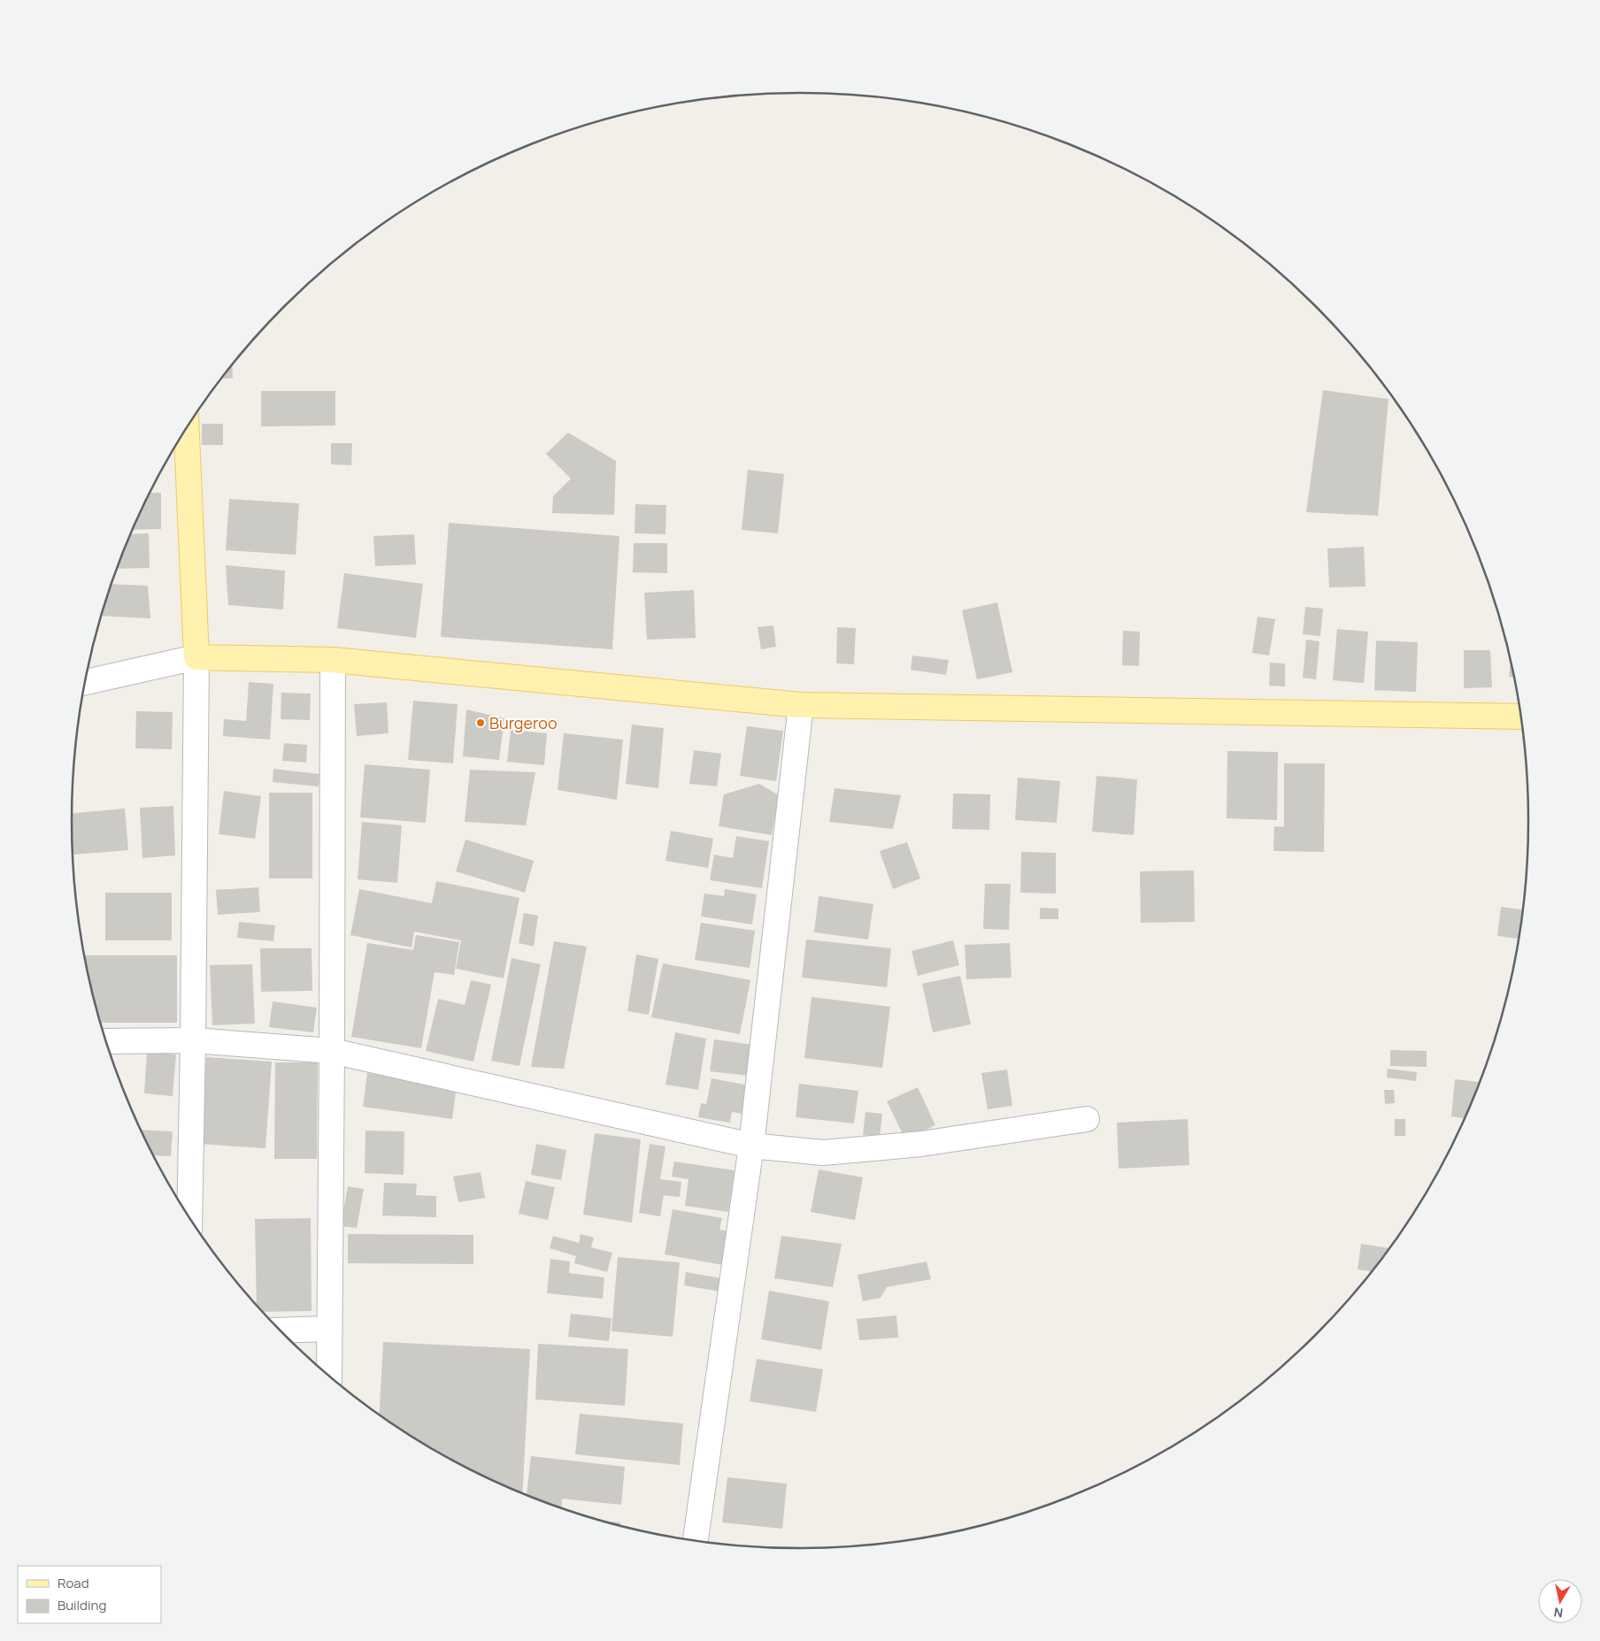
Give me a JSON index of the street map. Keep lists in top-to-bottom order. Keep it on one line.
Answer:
{"places":["Burgeroo"],"legend":["Road","Building"],"north":"bottom"}
